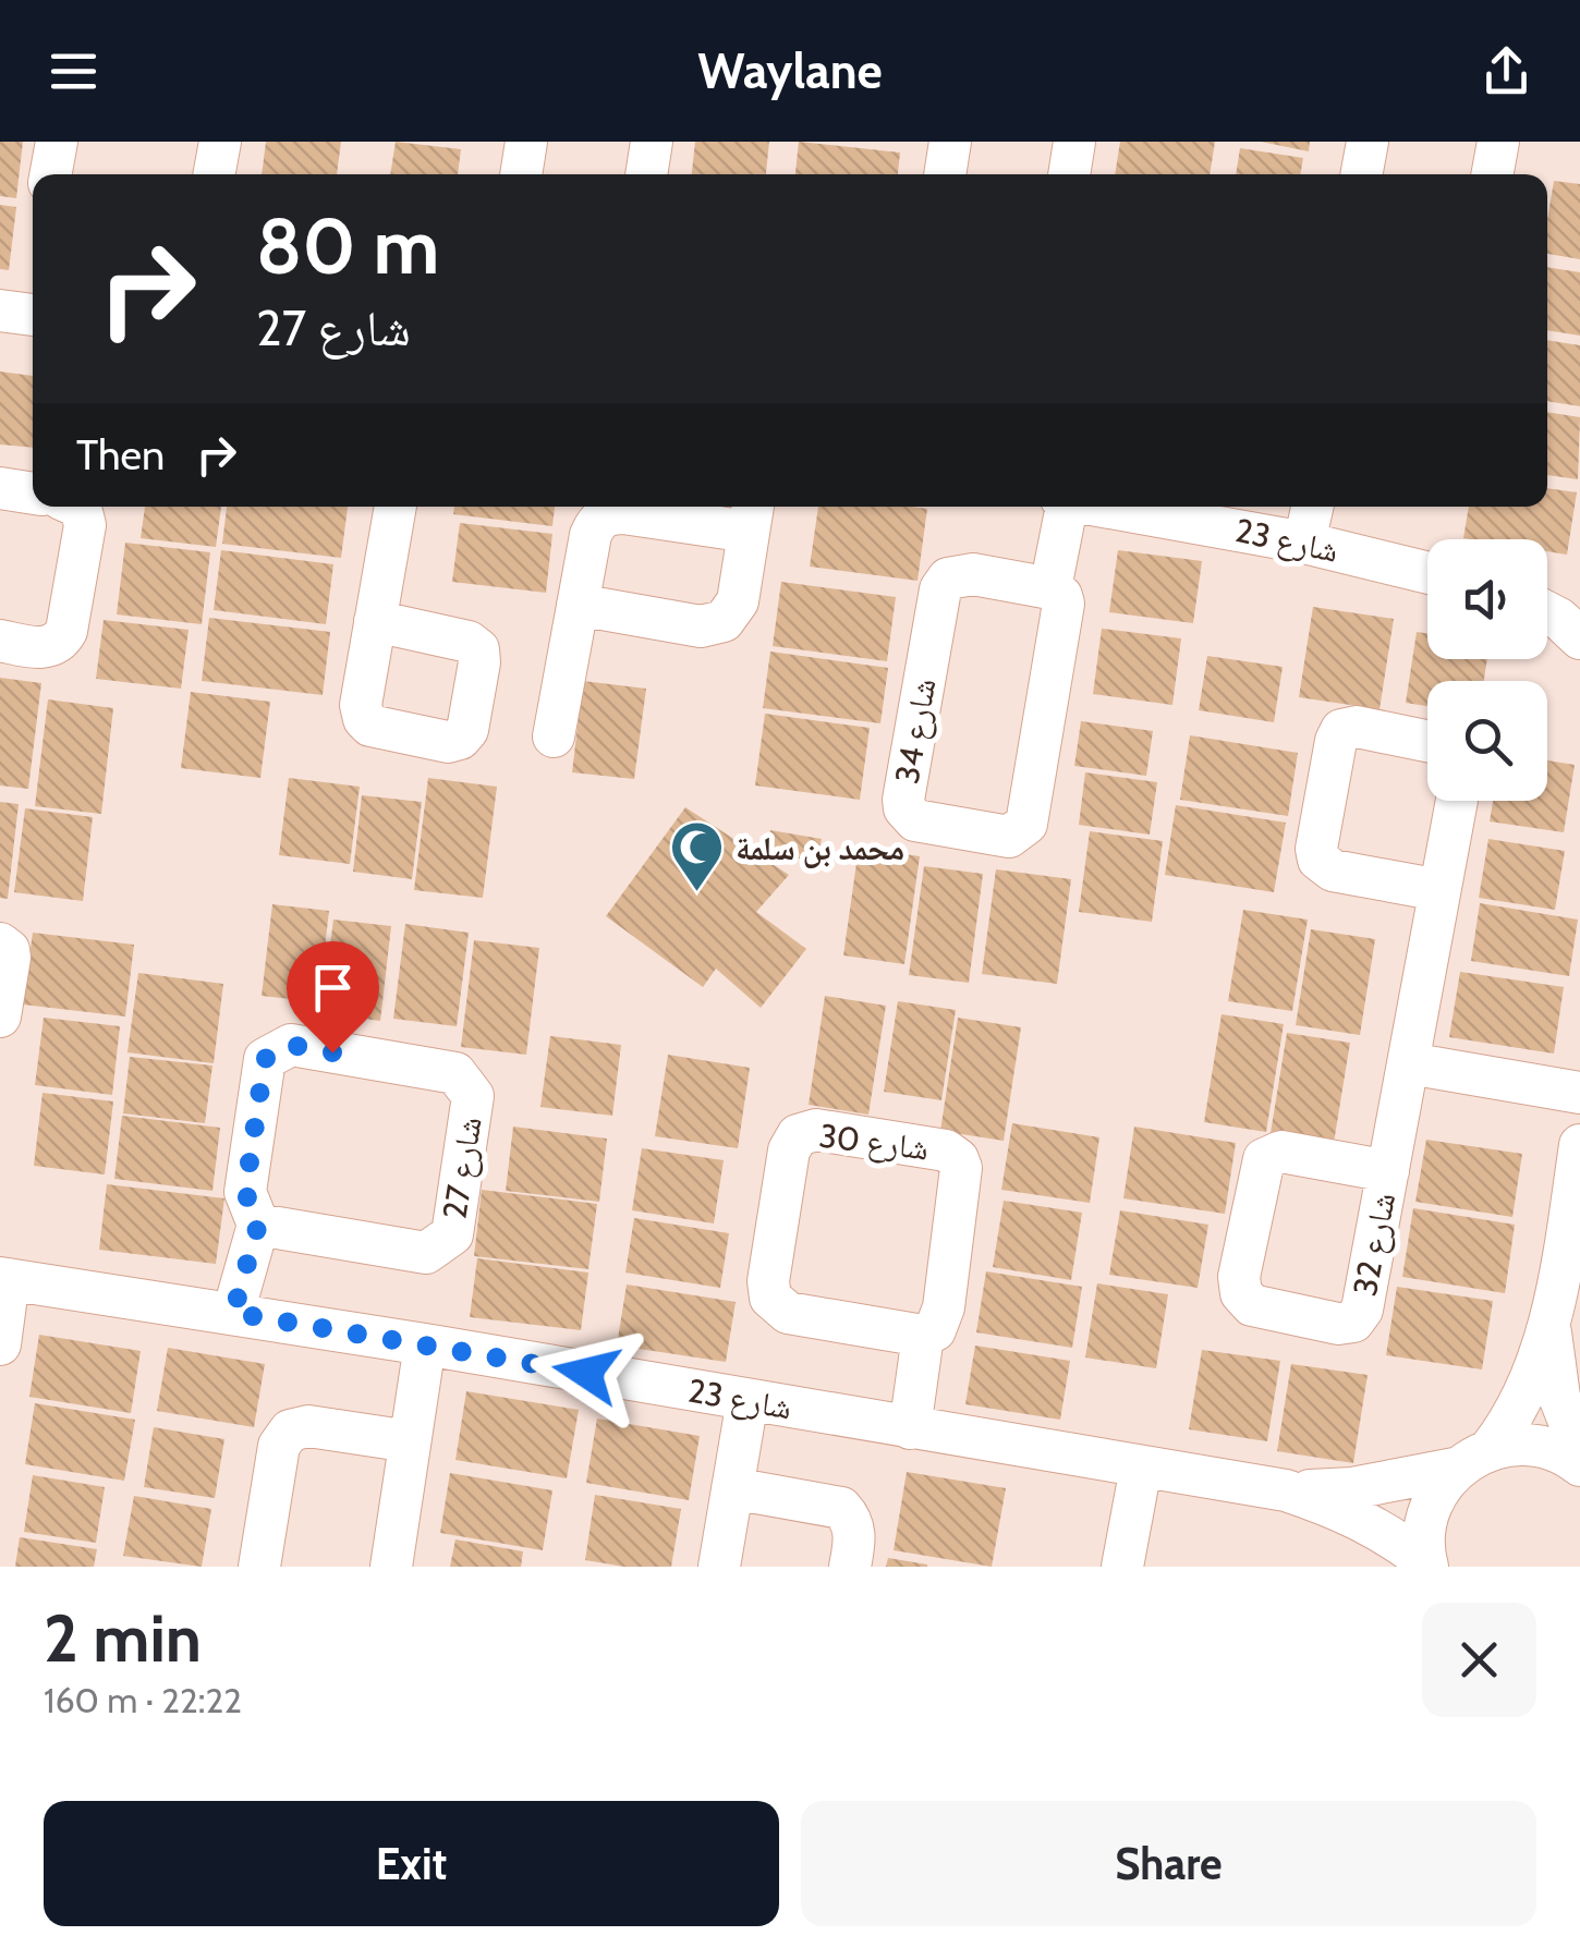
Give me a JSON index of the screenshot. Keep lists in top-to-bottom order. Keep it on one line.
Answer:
{"streets":{"street":["شارع 23","شارع 34","شارع 30","شارع 27","شارع 32"]},"crossings":[["شارع 23","شارع 30"],["شارع 23","شارع 27"]],"places":{"mosque":["محمد بن سلمة"]},"page":{"header":"Waylane","turn":["80 m","شارع 27"],"then":"Then","heading":["2 min","160 m · 22:22"],"buttons":["Exit","Share"]}}
